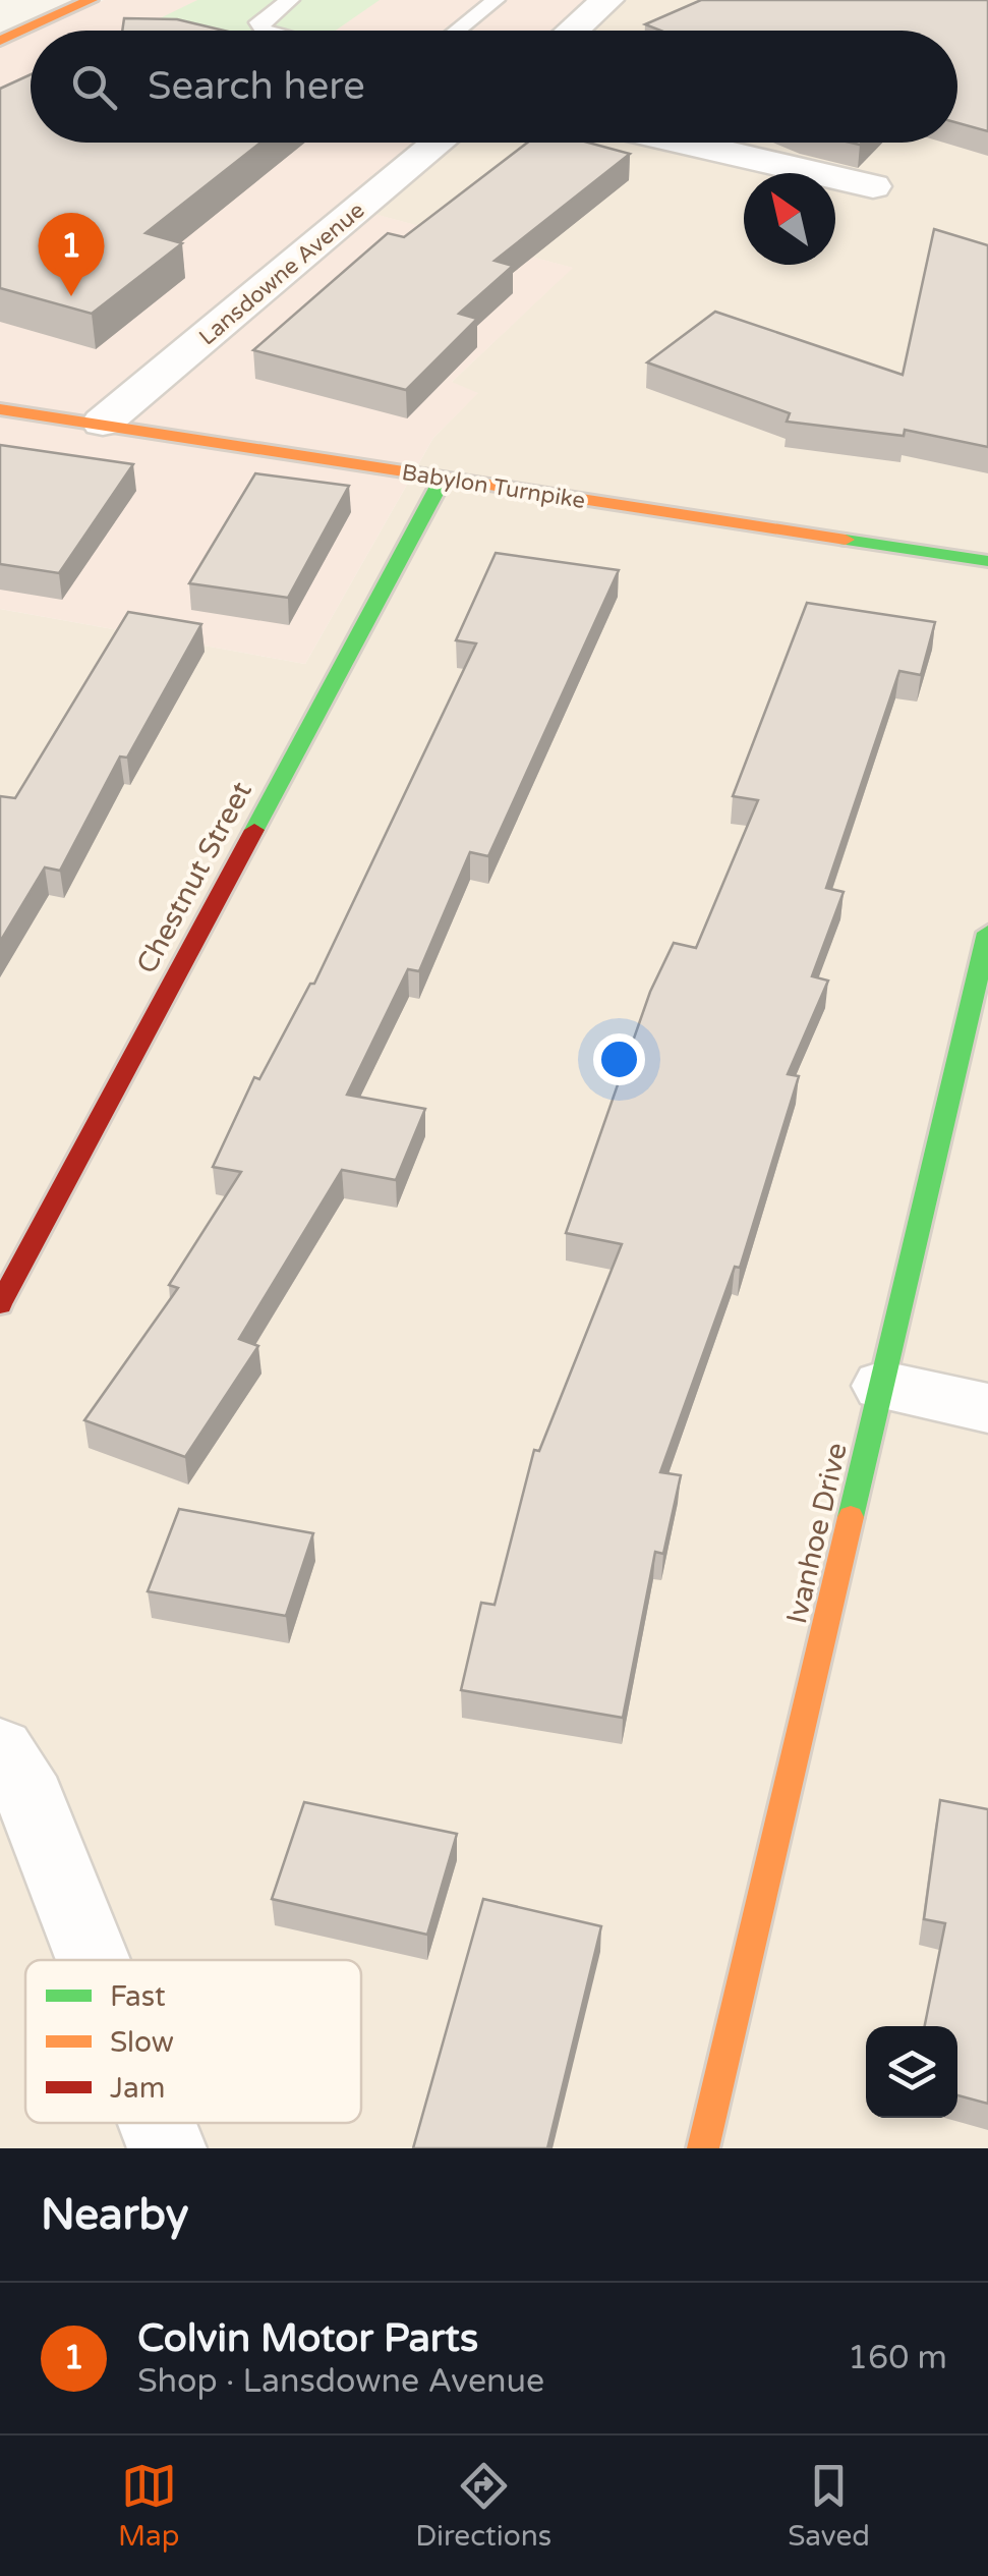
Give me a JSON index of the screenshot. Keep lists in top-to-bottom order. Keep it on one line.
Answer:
{"streets":{"main road":["Babylon Turnpike","Chestnut Street","Ivanhoe Drive"],"street":["Lansdowne Avenue"]},"crossings":[["Lansdowne Avenue","Babylon Turnpike"],["Babylon Turnpike","Chestnut Street"]],"legend":["Fast","Slow","Jam"],"north":"top left","page":{"search":"Search here","pins":"1","heading":"Nearby","list":[{"mark":"1","name":"Colvin Motor Parts","note":"Shop · Lansdowne Avenue","value":"160 m"}],"nav":["Map","Directions","Saved"]}}
